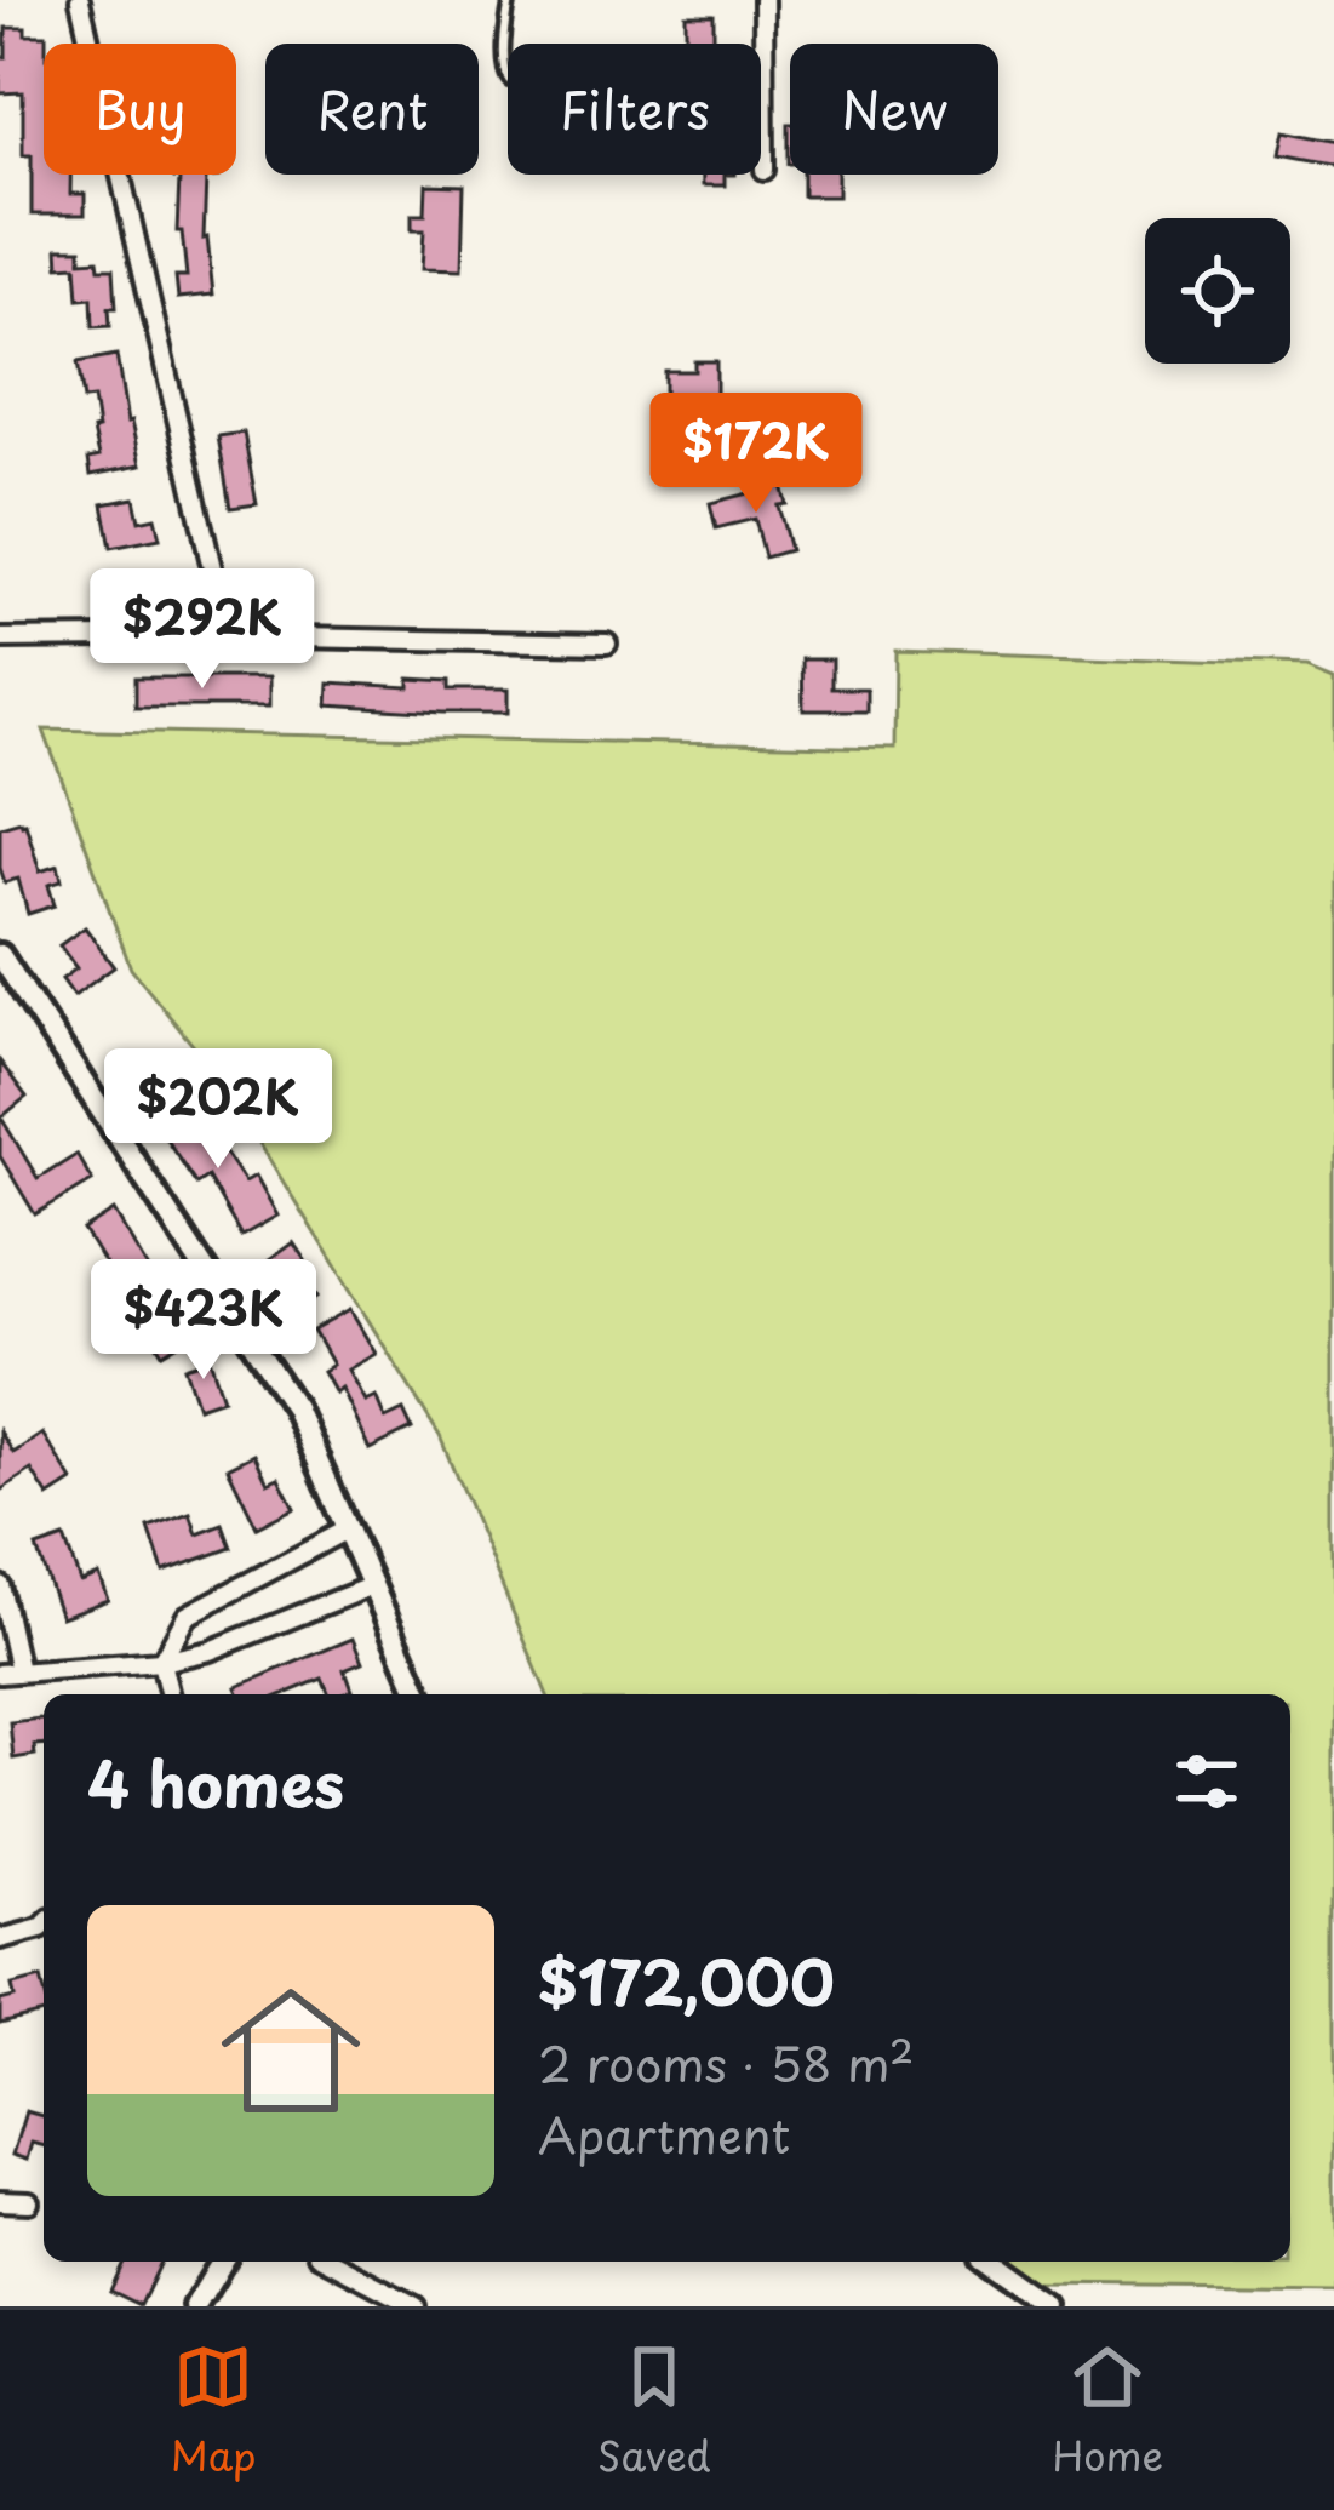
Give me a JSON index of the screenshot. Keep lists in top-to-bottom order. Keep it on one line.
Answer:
{"page":{"chip":["Buy","Rent","Filters","New"],"price":["$172K","$292K","$202K","$423K"],"heading":"4 homes","list":[{"name":"$172,000","note":"2 rooms · 58 m² · Apartment"}],"tabs":["Map","Saved","Home"]}}
